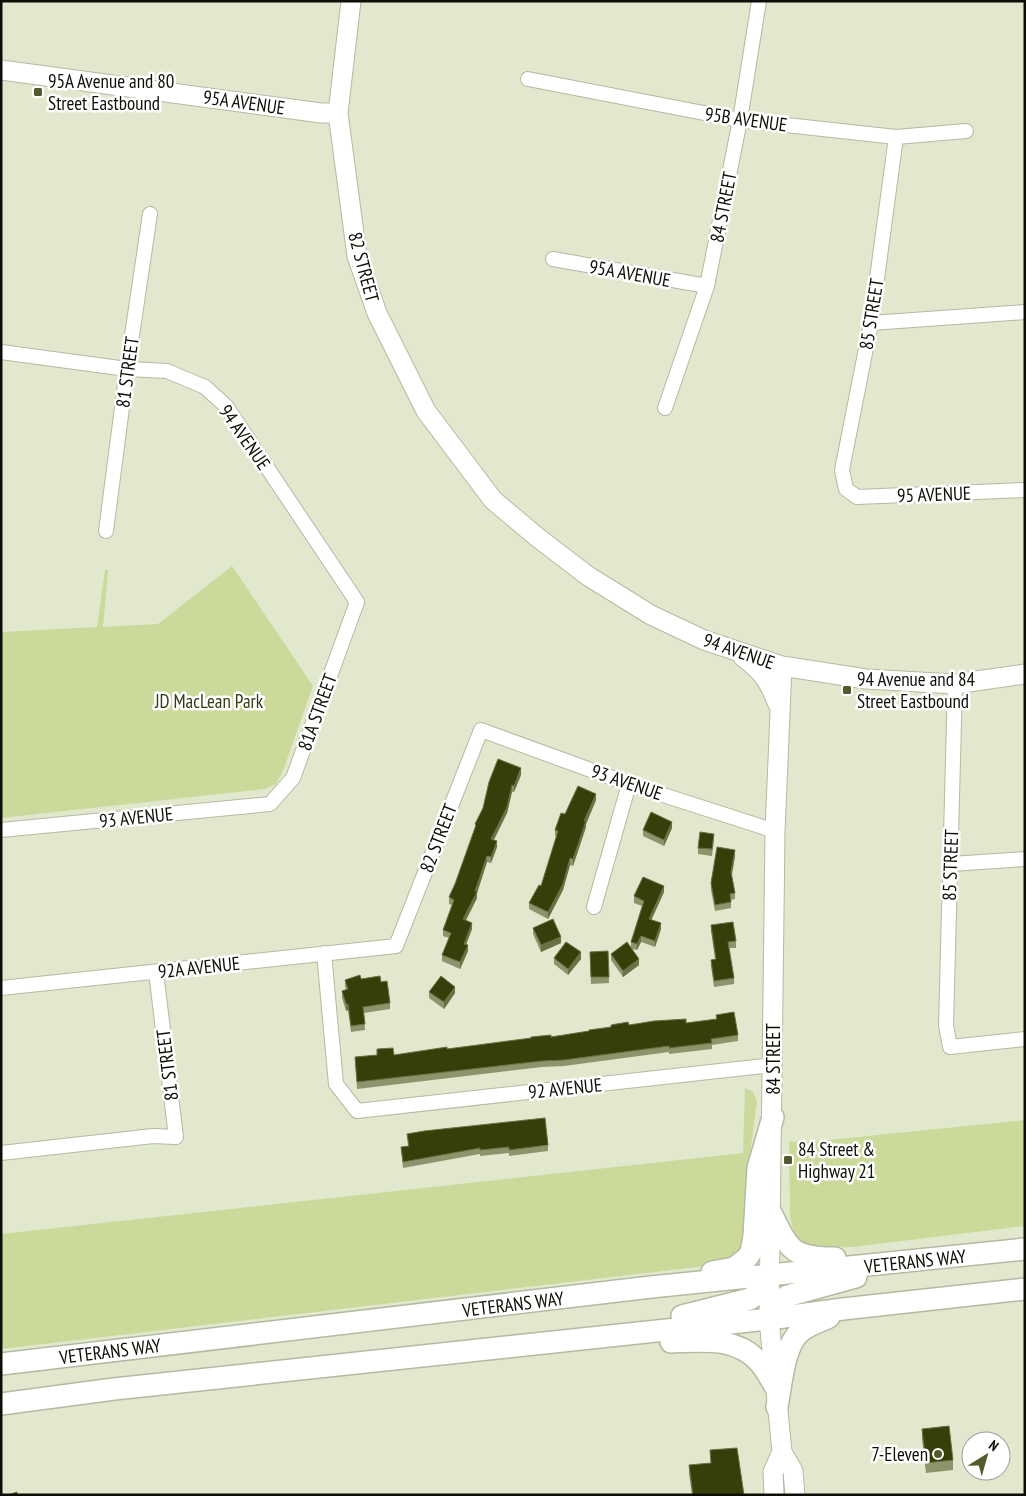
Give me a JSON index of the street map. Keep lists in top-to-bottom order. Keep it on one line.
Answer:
{"streets":{"main road":["VETERANS WAY"],"street":["95A AVENUE","95B AVENUE","84 STREET","82 STREET","85 STREET","81 STREET","94 AVENUE","95 AVENUE","81A STREET","93 AVENUE","92A AVENUE","92 AVENUE"]},"crossings":[["95A AVENUE","84 STREET"],["95A AVENUE","82 STREET"],["95B AVENUE","84 STREET"],["95B AVENUE","85 STREET"],["84 STREET","94 AVENUE"],["84 STREET","93 AVENUE"],["84 STREET","92 AVENUE"],["84 STREET","VETERANS WAY"],["82 STREET","94 AVENUE"],["82 STREET","93 AVENUE"],["82 STREET","92A AVENUE"],["85 STREET","94 AVENUE"],["85 STREET","95 AVENUE"],["81 STREET","94 AVENUE"],["81 STREET","92A AVENUE"],["94 AVENUE","81A STREET"],["81A STREET","93 AVENUE"],["92A AVENUE","92 AVENUE"]],"parks":["JD MacLean Park"],"places":{"transit":["95A Avenue and 80 Street Eastbound","94 Avenue and 84 Street Eastbound","84 Street & Highway 21"],"other":["7-Eleven"]},"north":"top right"}
